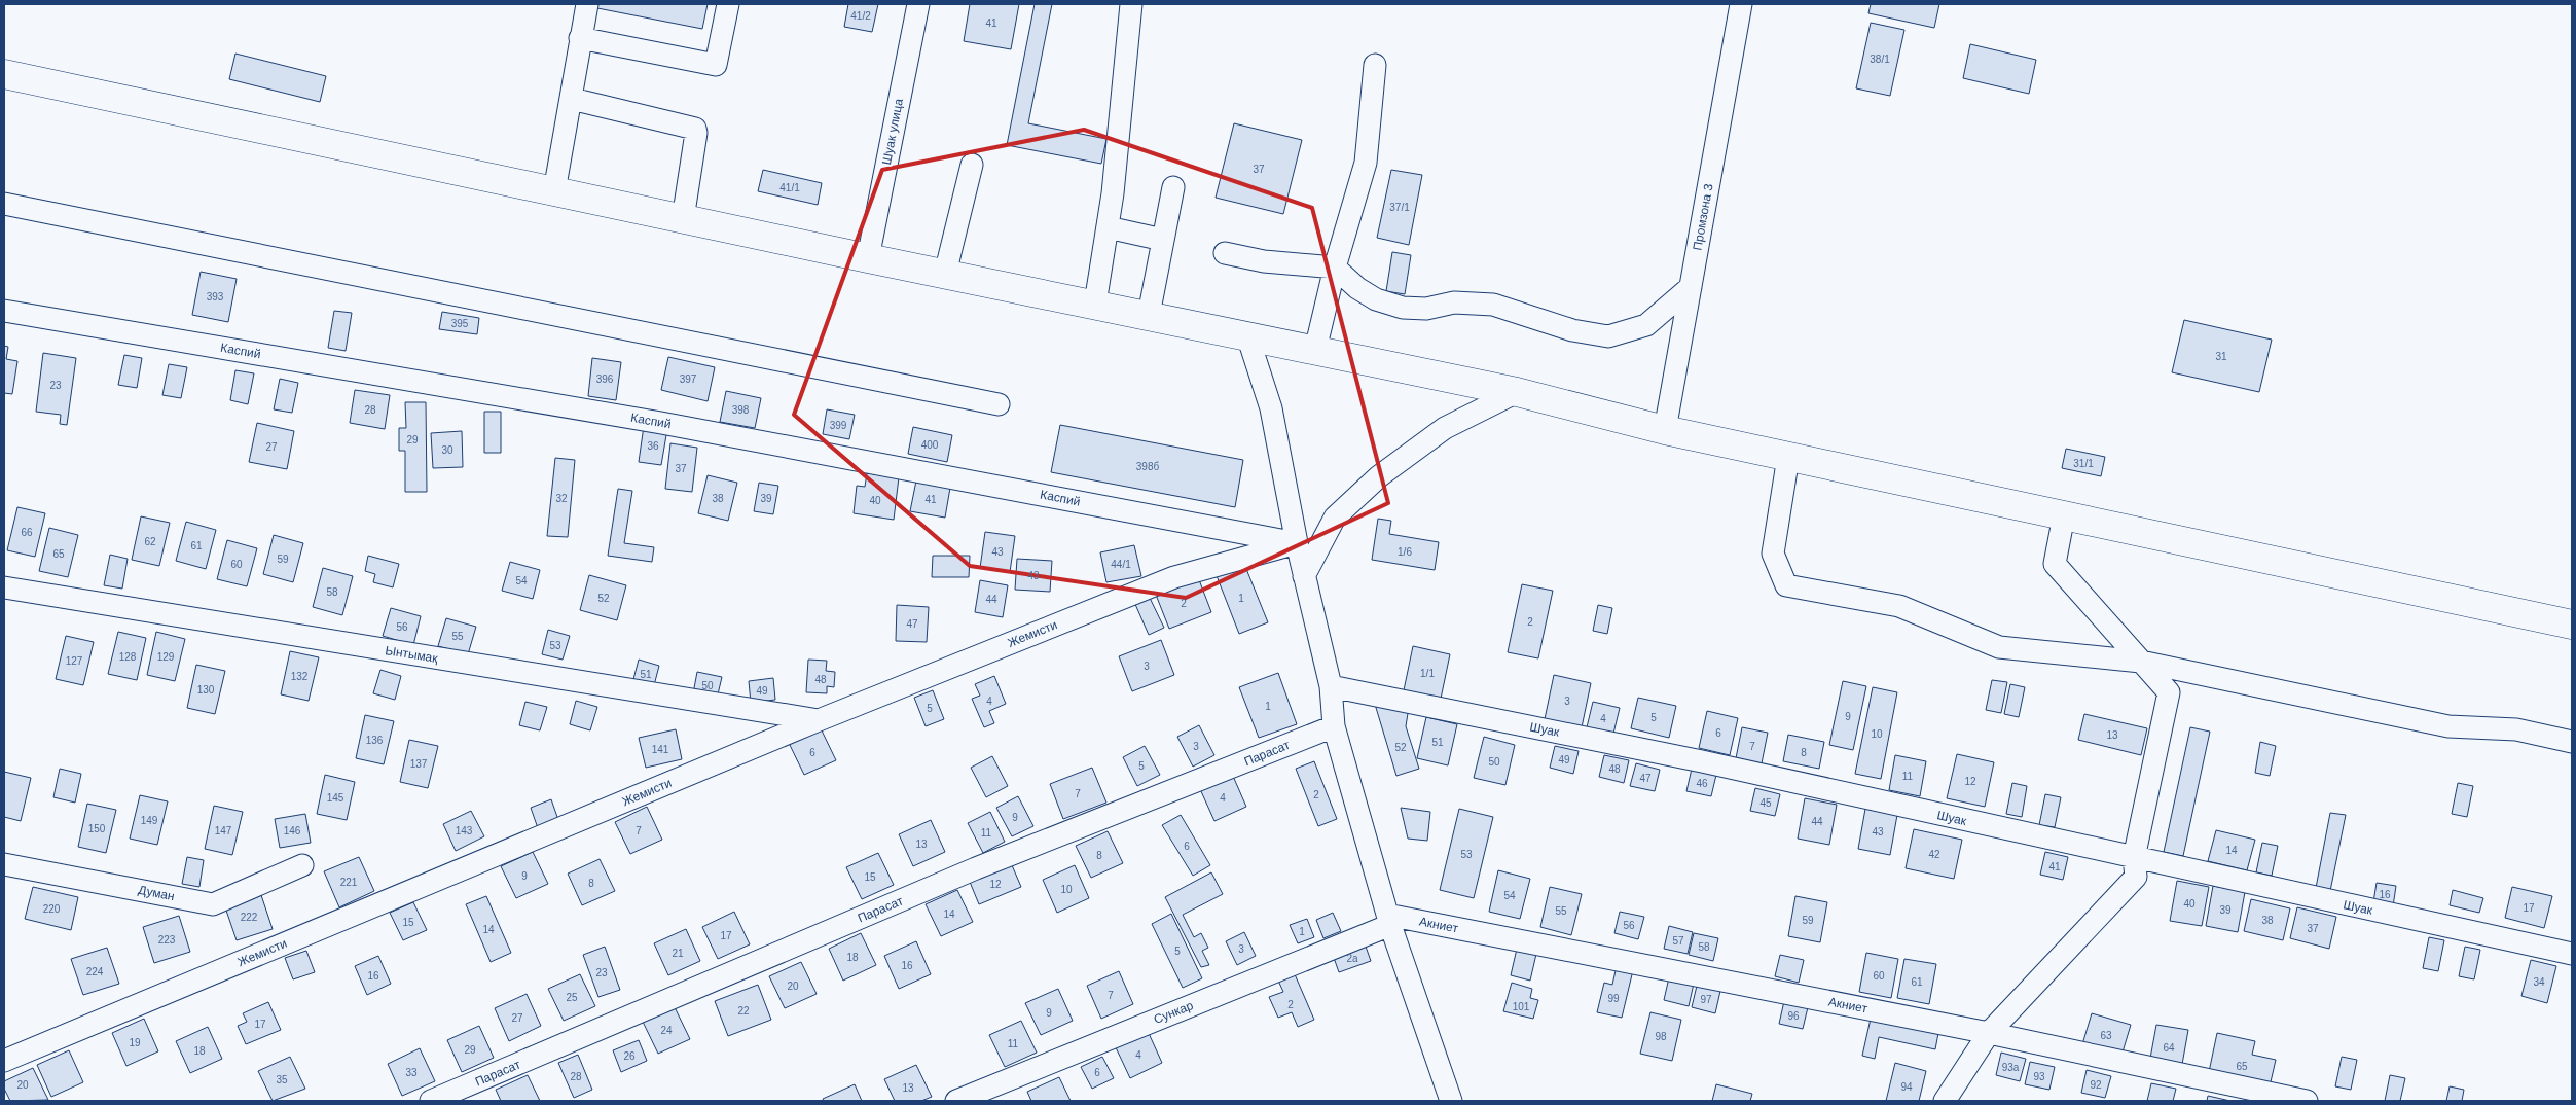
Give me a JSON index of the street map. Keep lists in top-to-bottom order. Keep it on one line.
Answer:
{"streets":{"street":["Шуак улица","Промзона 3","Каспий","Жемисти","Ынтымақ","Шуак","Парасат","Думан","Акниет","Сункар"]},"crossings":[["Каспий","Жемисти"],["Жемисти","Ынтымақ"],["Акниет","Сункар"]],"house_numbers":["41/2","41","38/1","37","41/1","37/1","393","395","31","396","397","23","28","398","399","29","400","36","27","30","31/1","398б","37","32","38","39","41","40","66","62","61","43","1/6","65","59","60","44/1","43","54","58","52","1","44","2","2","47","56","55","53","128","129","127","3","1/1","51","132","48","50","130","49","4","3","1","5","9","5","4","6","10","13","136","51","3","7","52","141","6","8","49","50","137","5","48","11","47","12","46","7","2","145","4","45","9","149","44","150","147","146","143","7","43","11","13","6","14","53","42","8","41","9","15","221","8","12","10","16","54","40","17","220","39","55","14","222","59","38","15","56","37","14","1","17","223","57","58","3","5","21","18","2а","16","224","23","16","60","61","34","20","7","25","99","97","2","101","22","9","96","27","17","24","63","98","19","11","64","29","18","4","26","65","93а","33","6","28","93","35","20","92","94","13"]}
